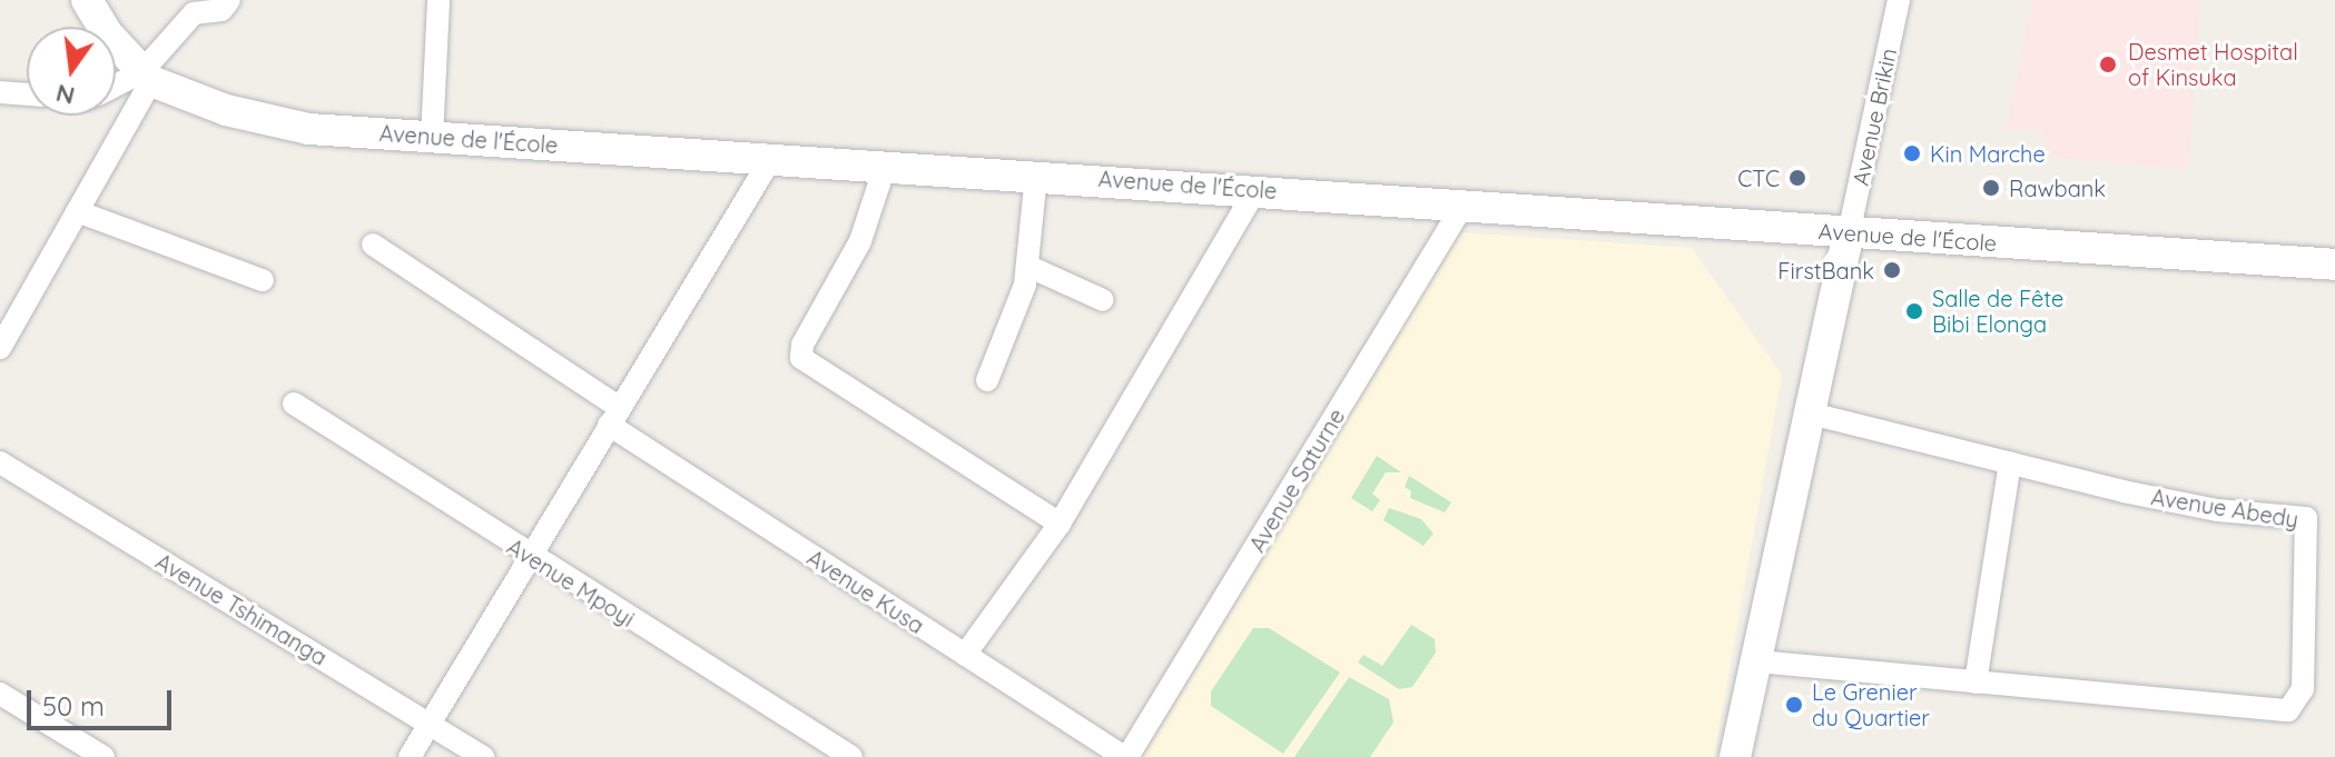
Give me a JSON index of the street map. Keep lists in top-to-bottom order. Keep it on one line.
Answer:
{"streets":{"main road":["Avenue de l'École"],"street":["Avenue Brikin","Avenue Saturne","Avenue Abedy","Avenue Mpoyi","Avenue Kusa","Avenue Tshimanga"]},"crossings":[["Avenue Brikin","Avenue de l'École"],["Avenue de l'École","Avenue Saturne"],["Avenue Saturne","Avenue Kusa"]],"places":["Desmet Hospital of Kinsuka","Kin Marche","CTC","Rawbank","FirstBank","Salle de Fête Bibi Elonga","Le Grenier du Quartier"],"scale_bar":"50 m","north":"bottom"}
